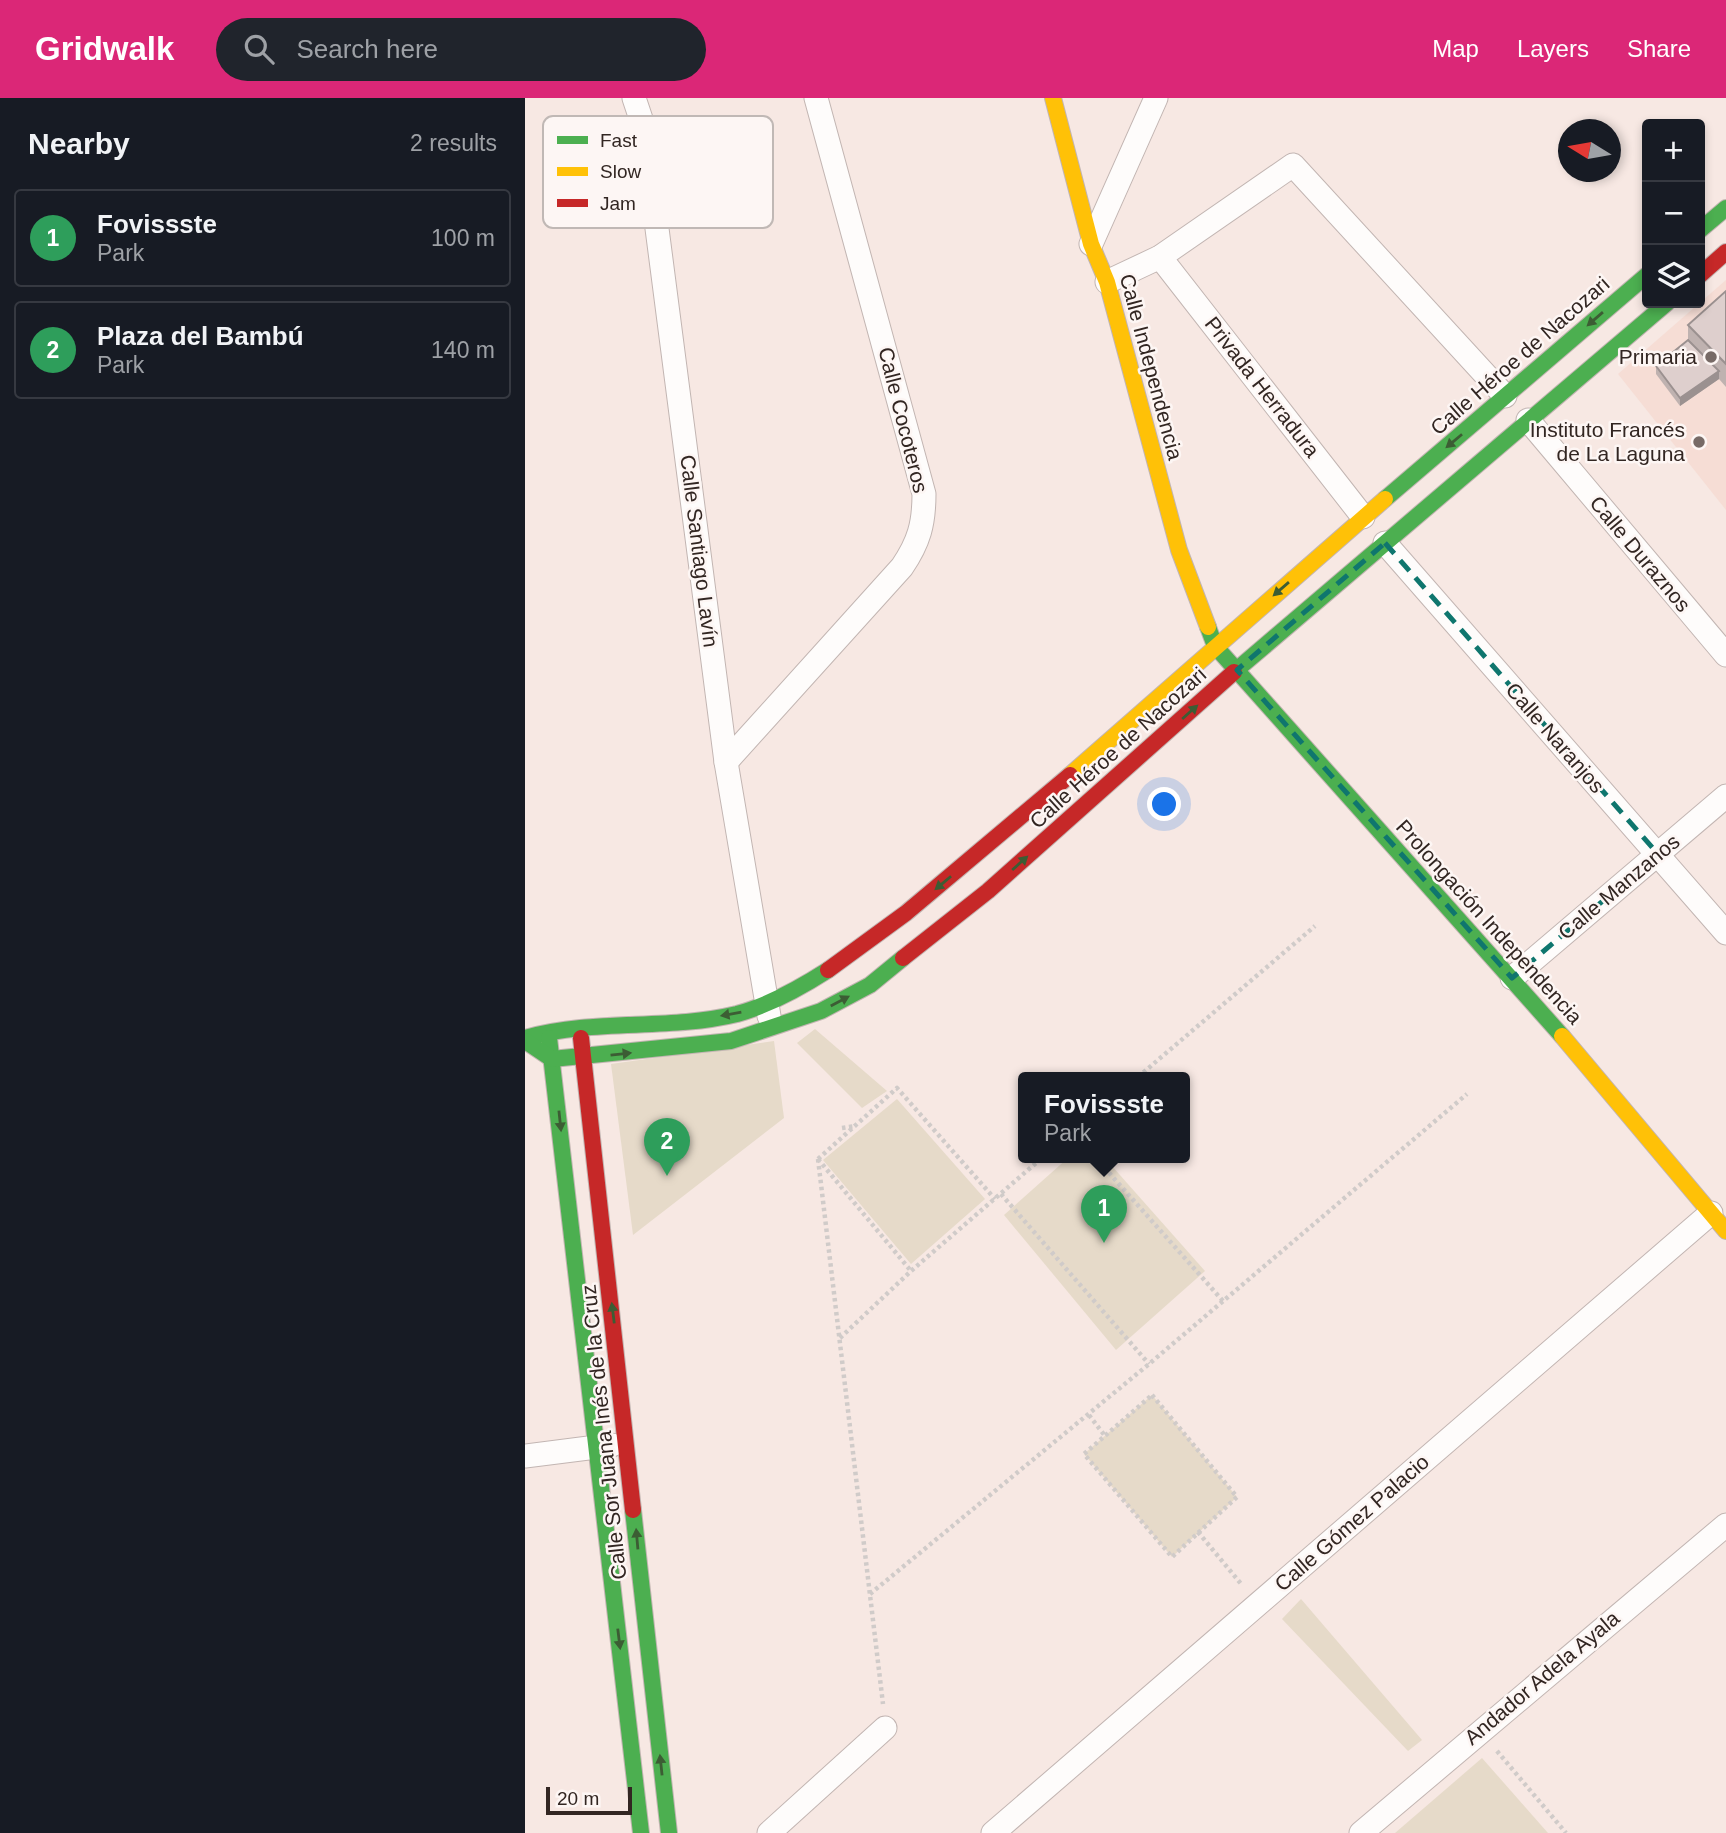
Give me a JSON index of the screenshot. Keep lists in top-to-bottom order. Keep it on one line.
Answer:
{"streets":{"main road":["Calle Héroe de Nacozari","Calle Independencia","Prolongación Independencia","Calle Sor Juana Inés de la Cruz"],"street":["Privada Herradura","Calle Cocoteros","Calle Santiago Lavín","Calle Duraznos","Calle Naranjos","Calle Manzanos","Calle Gómez Palacio","Andador Adela Ayala"]},"crossings":[["Calle Héroe de Nacozari","Calle Independencia"],["Calle Héroe de Nacozari","Privada Herradura"],["Calle Héroe de Nacozari","Calle Santiago Lavín"],["Calle Héroe de Nacozari","Calle Duraznos"],["Calle Héroe de Nacozari","Calle Naranjos"],["Calle Héroe de Nacozari","Prolongación Independencia"],["Calle Héroe de Nacozari","Calle Sor Juana Inés de la Cruz"],["Calle Independencia","Prolongación Independencia"],["Calle Cocoteros","Calle Santiago Lavín"],["Calle Naranjos","Calle Manzanos"],["Calle Manzanos","Prolongación Independencia"],["Prolongación Independencia","Calle Gómez Palacio"]],"places":["Primaria","Instituto Francés de La Laguna"],"legend":["Fast","Slow","Jam"],"scale_bar":"20 m","north":"left","page":{"header":"Gridwalk","search":"Search here","nav":["Map","Layers","Share"],"heading":["Nearby","2 results"],"map_buttons":["+","−"],"list":[{"mark":"1","name":"Fovissste","note":"Park","value":"100 m"},{"mark":"2","name":"Plaza del Bambú","note":"Park","value":"140 m"}],"popup":["Fovissste","Park"],"pins":["2","1"],"scale":"20 m"}}
